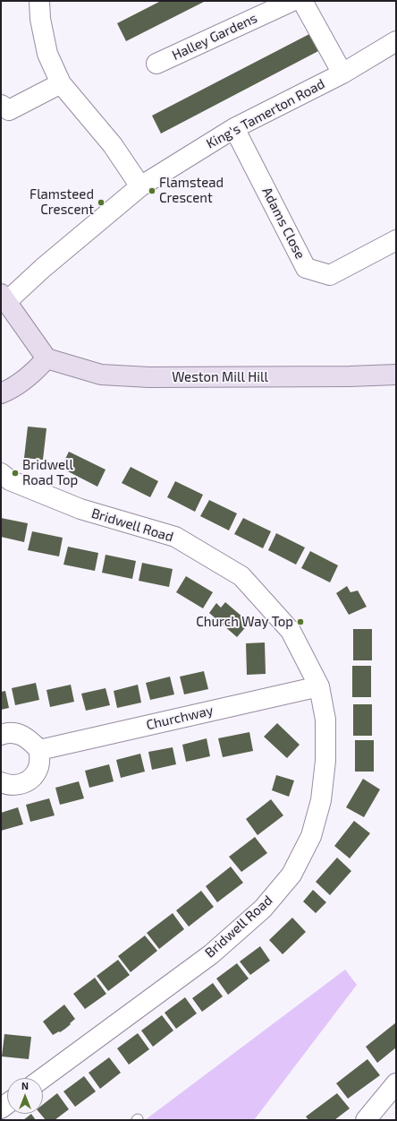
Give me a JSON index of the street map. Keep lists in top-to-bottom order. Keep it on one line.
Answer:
{"streets":{"street":["Halley Gardens","King's Tamerton Road","Adams Close","Weston Mill Hill","Bridwell Road","Churchway"]},"crossings":[["King's Tamerton Road","Adams Close"],["Bridwell Road","Churchway"]],"places":["Flamstead Crescent","Flamsteed Crescent","Bridwell Road Top","Church Way Top"],"north":"top"}
